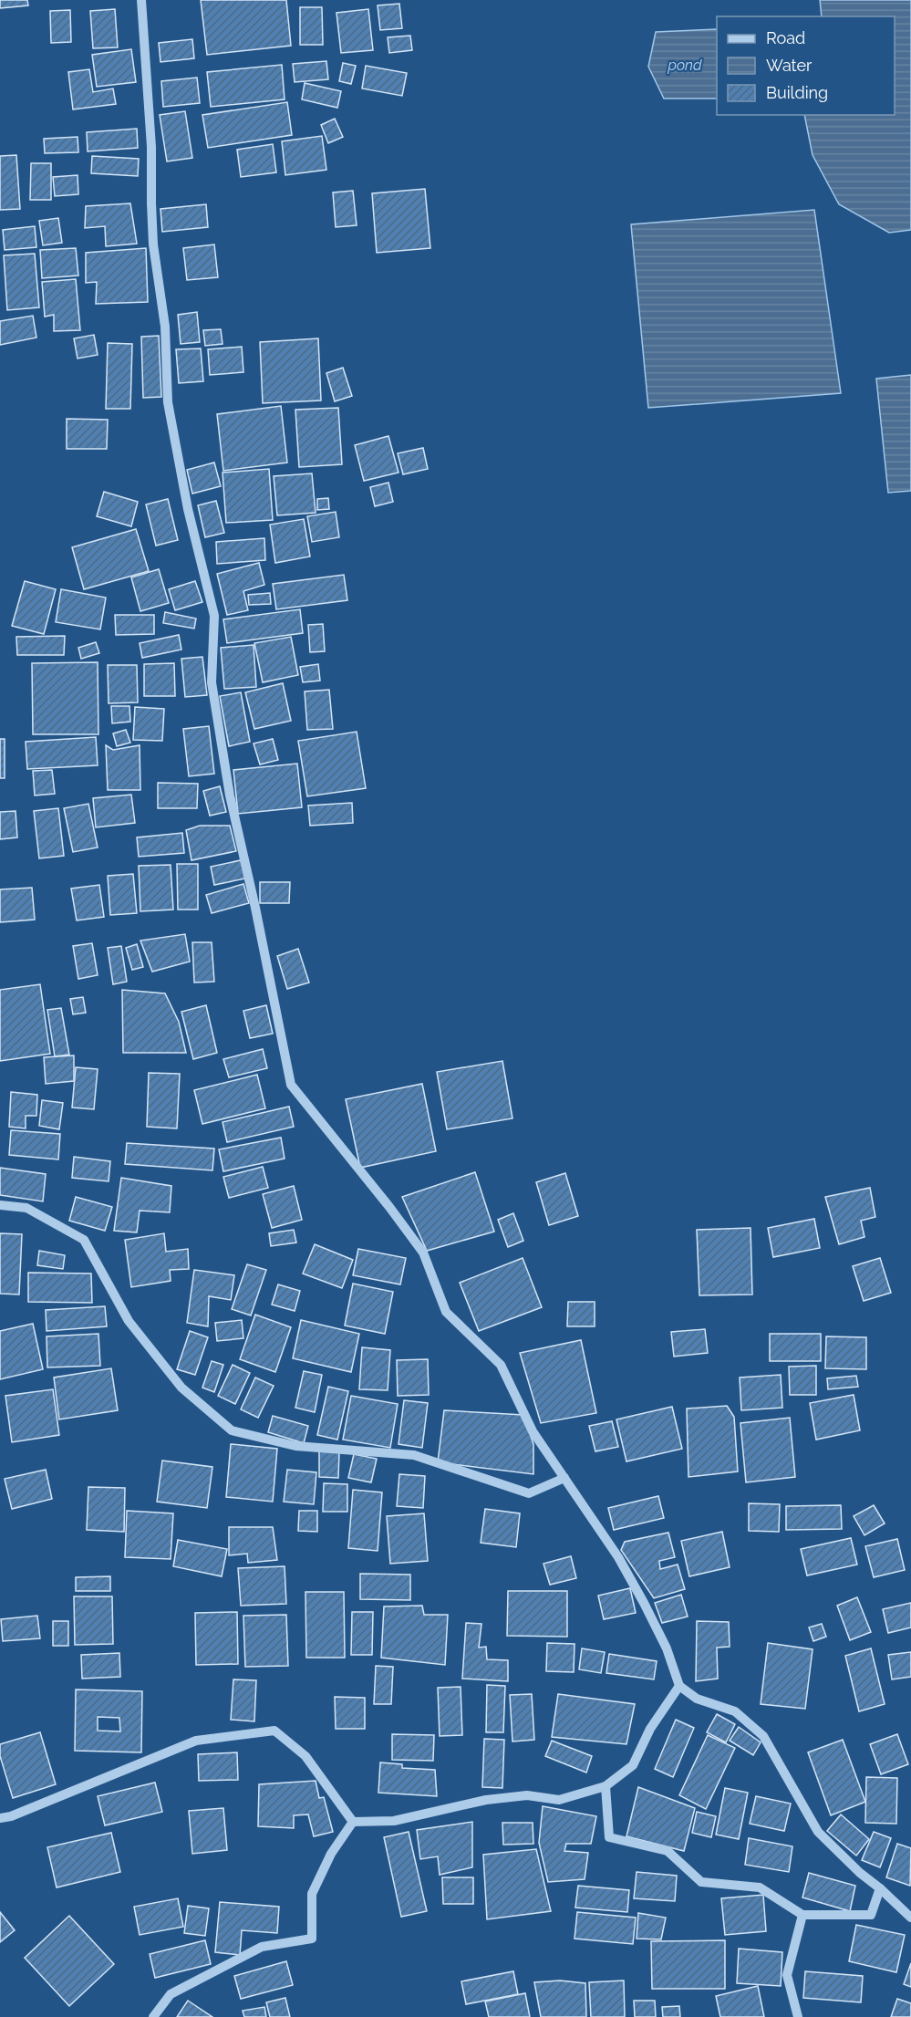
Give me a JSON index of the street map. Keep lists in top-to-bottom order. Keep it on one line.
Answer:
{"water":["pond"],"legend":["Road","Water","Building"]}
